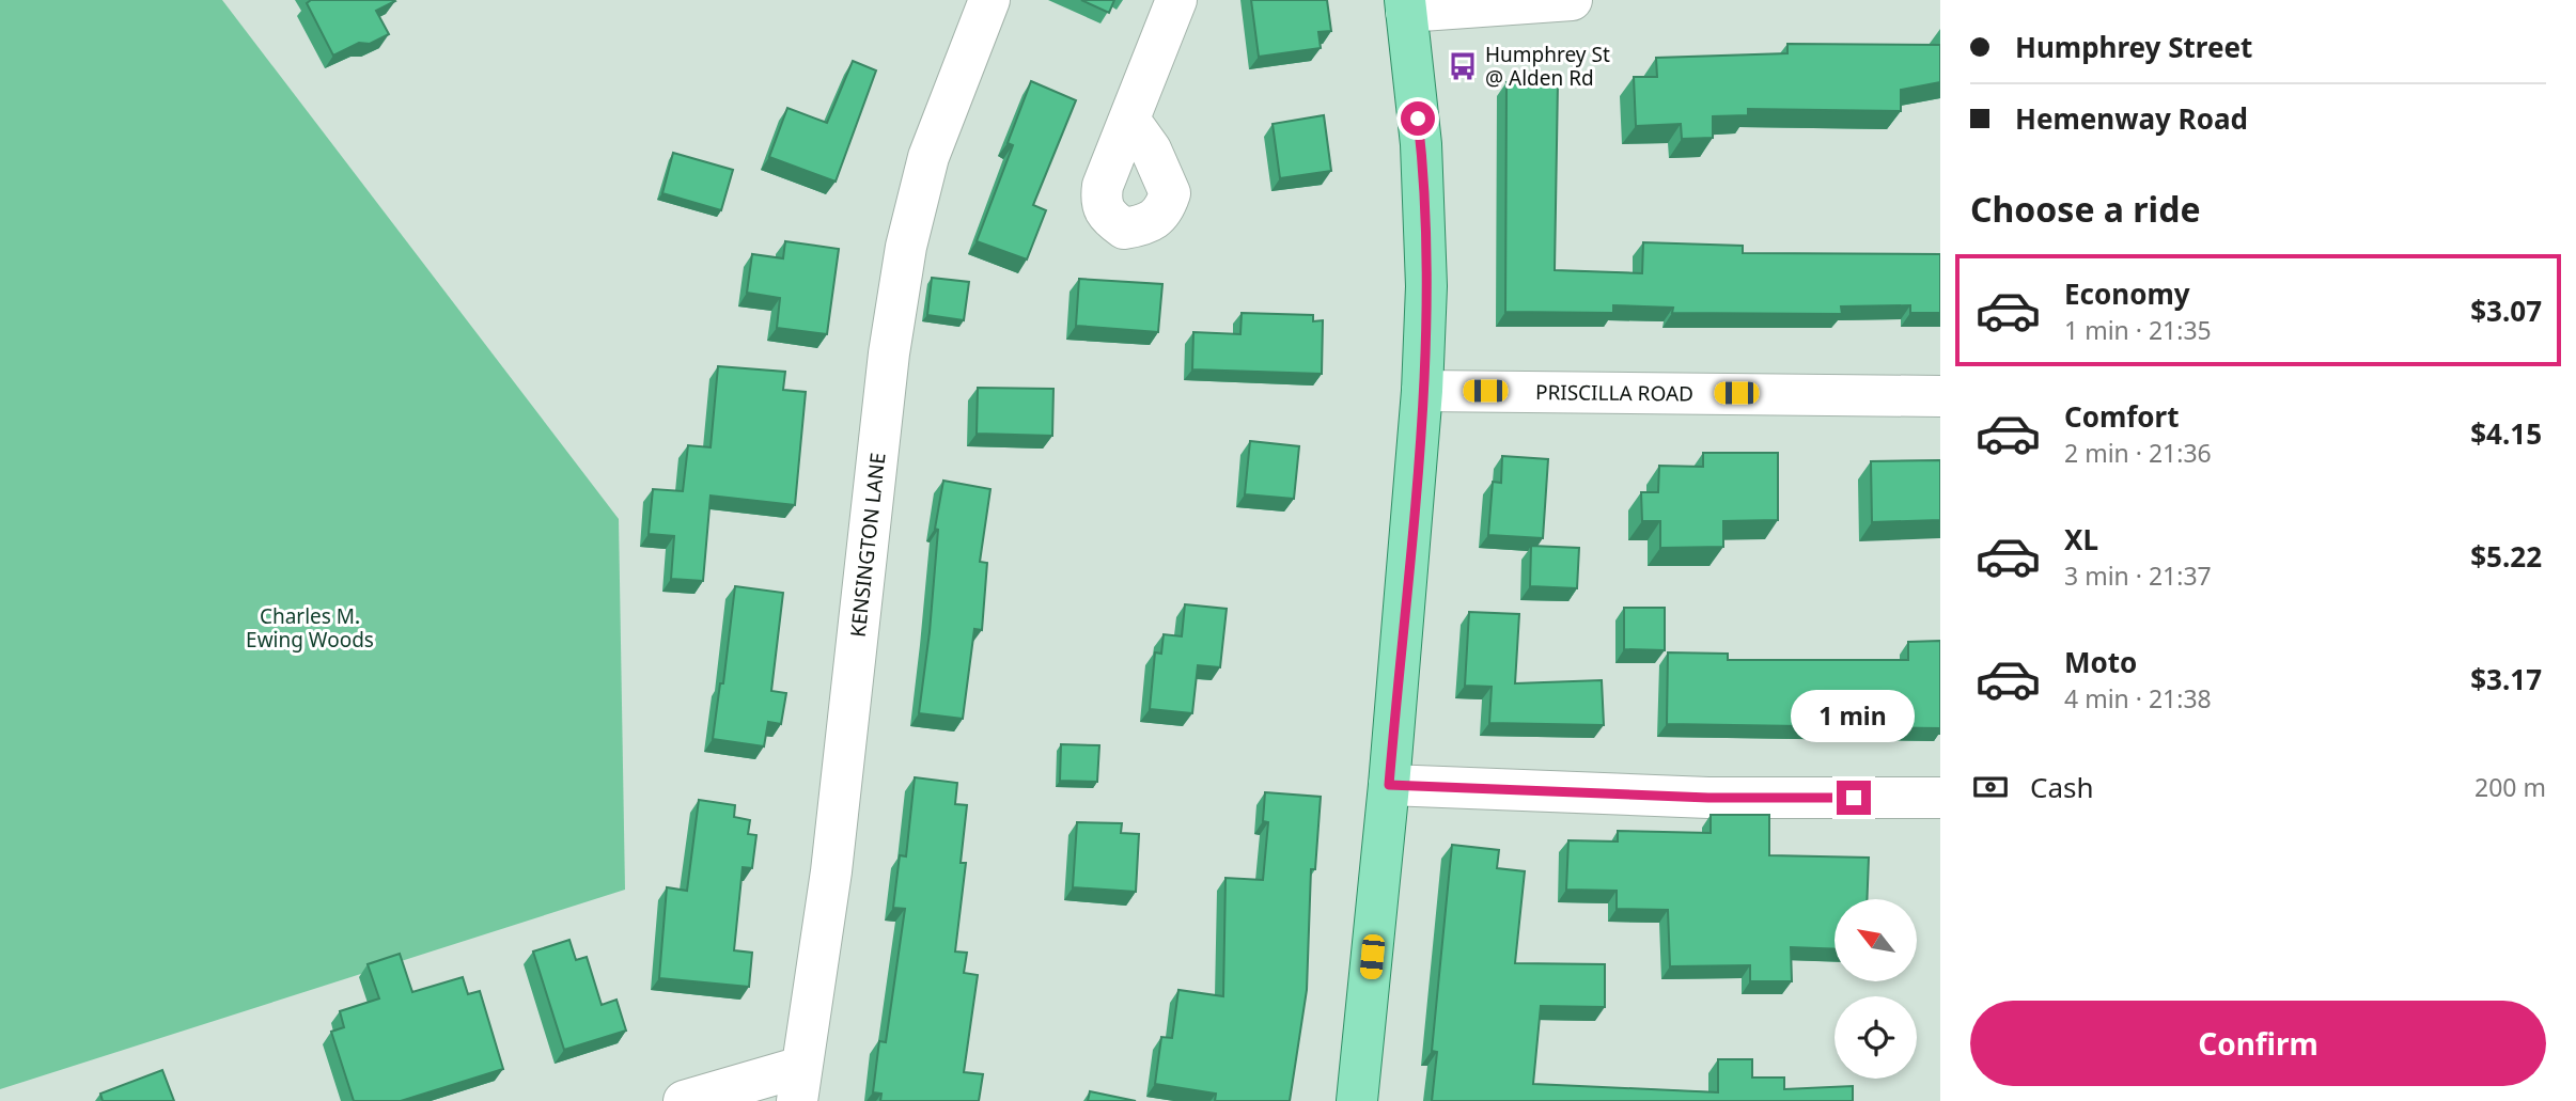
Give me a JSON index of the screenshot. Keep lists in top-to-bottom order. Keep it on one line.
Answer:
{"streets":{"street":["PRISCILLA ROAD","KENSINGTON LANE"]},"parks":["Charles M. Ewing Woods"],"places":{"bus stop":["Humphrey St @ Alden Rd"]},"north":"top left","page":{"banner":["Humphrey Street","Hemenway Road"],"heading":"Choose a ride","list":[{"name":"Economy","note":"1 min · 21:35","value":"$3.07"},{"name":"Comfort","note":"2 min · 21:36","value":"$4.15"},{"name":"XL","note":"3 min · 21:37","value":"$5.22"},{"name":"Moto","note":"4 min · 21:38","value":"$3.17"}],"bubble":"1 min","pay":["Cash","200 m"],"buttons":"Confirm"}}
